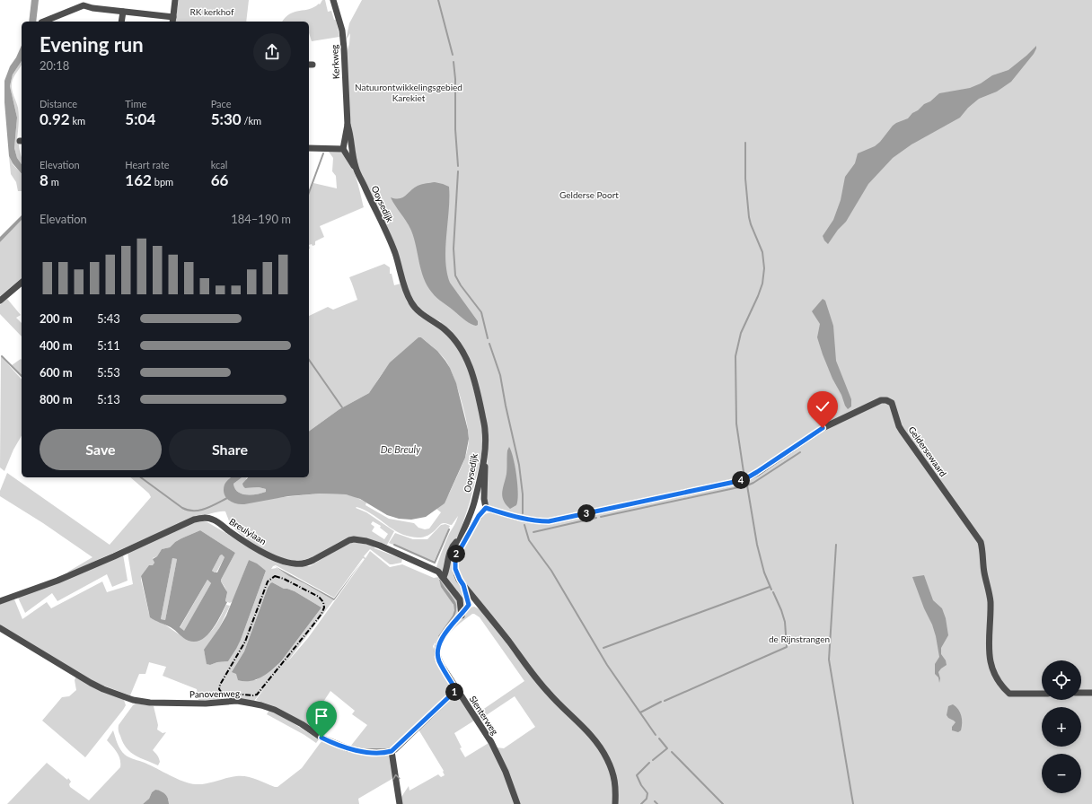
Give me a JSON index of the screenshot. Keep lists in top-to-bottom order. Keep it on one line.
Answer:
{"streets":{"street":["Kerkweg","Ooysedijk","Geldersewaard","Breulylaan","Panovenweg","Slenterweg"]},"crossings":[["Kerkweg","Ooysedijk"],["Breulylaan","Slenterweg"]],"water":["De Breuly"],"parks":["RK kerkhof","Natuurontwikkelingsgebied Karekiet","Gelderse Poort","de Rijnstrangen"],"page":{"heading":["Evening run","20:18"],"stats":[["Distance","0.92 km"],["Time","5:04"],["Pace","5:30 /km"],["Elevation","8 m"],["Heart rate","162 bpm"],["kcal","66"]],"chart":["Elevation","184–190 m"],"list":[{"name":"200 m","note":"5:43"},{"name":"400 m","note":"5:11"},{"name":"600 m","note":"5:53"},{"name":"800 m","note":"5:13"}],"buttons":["Save","Share"],"pins":["4","3","2","1"],"map_buttons":["+","−"]}}
